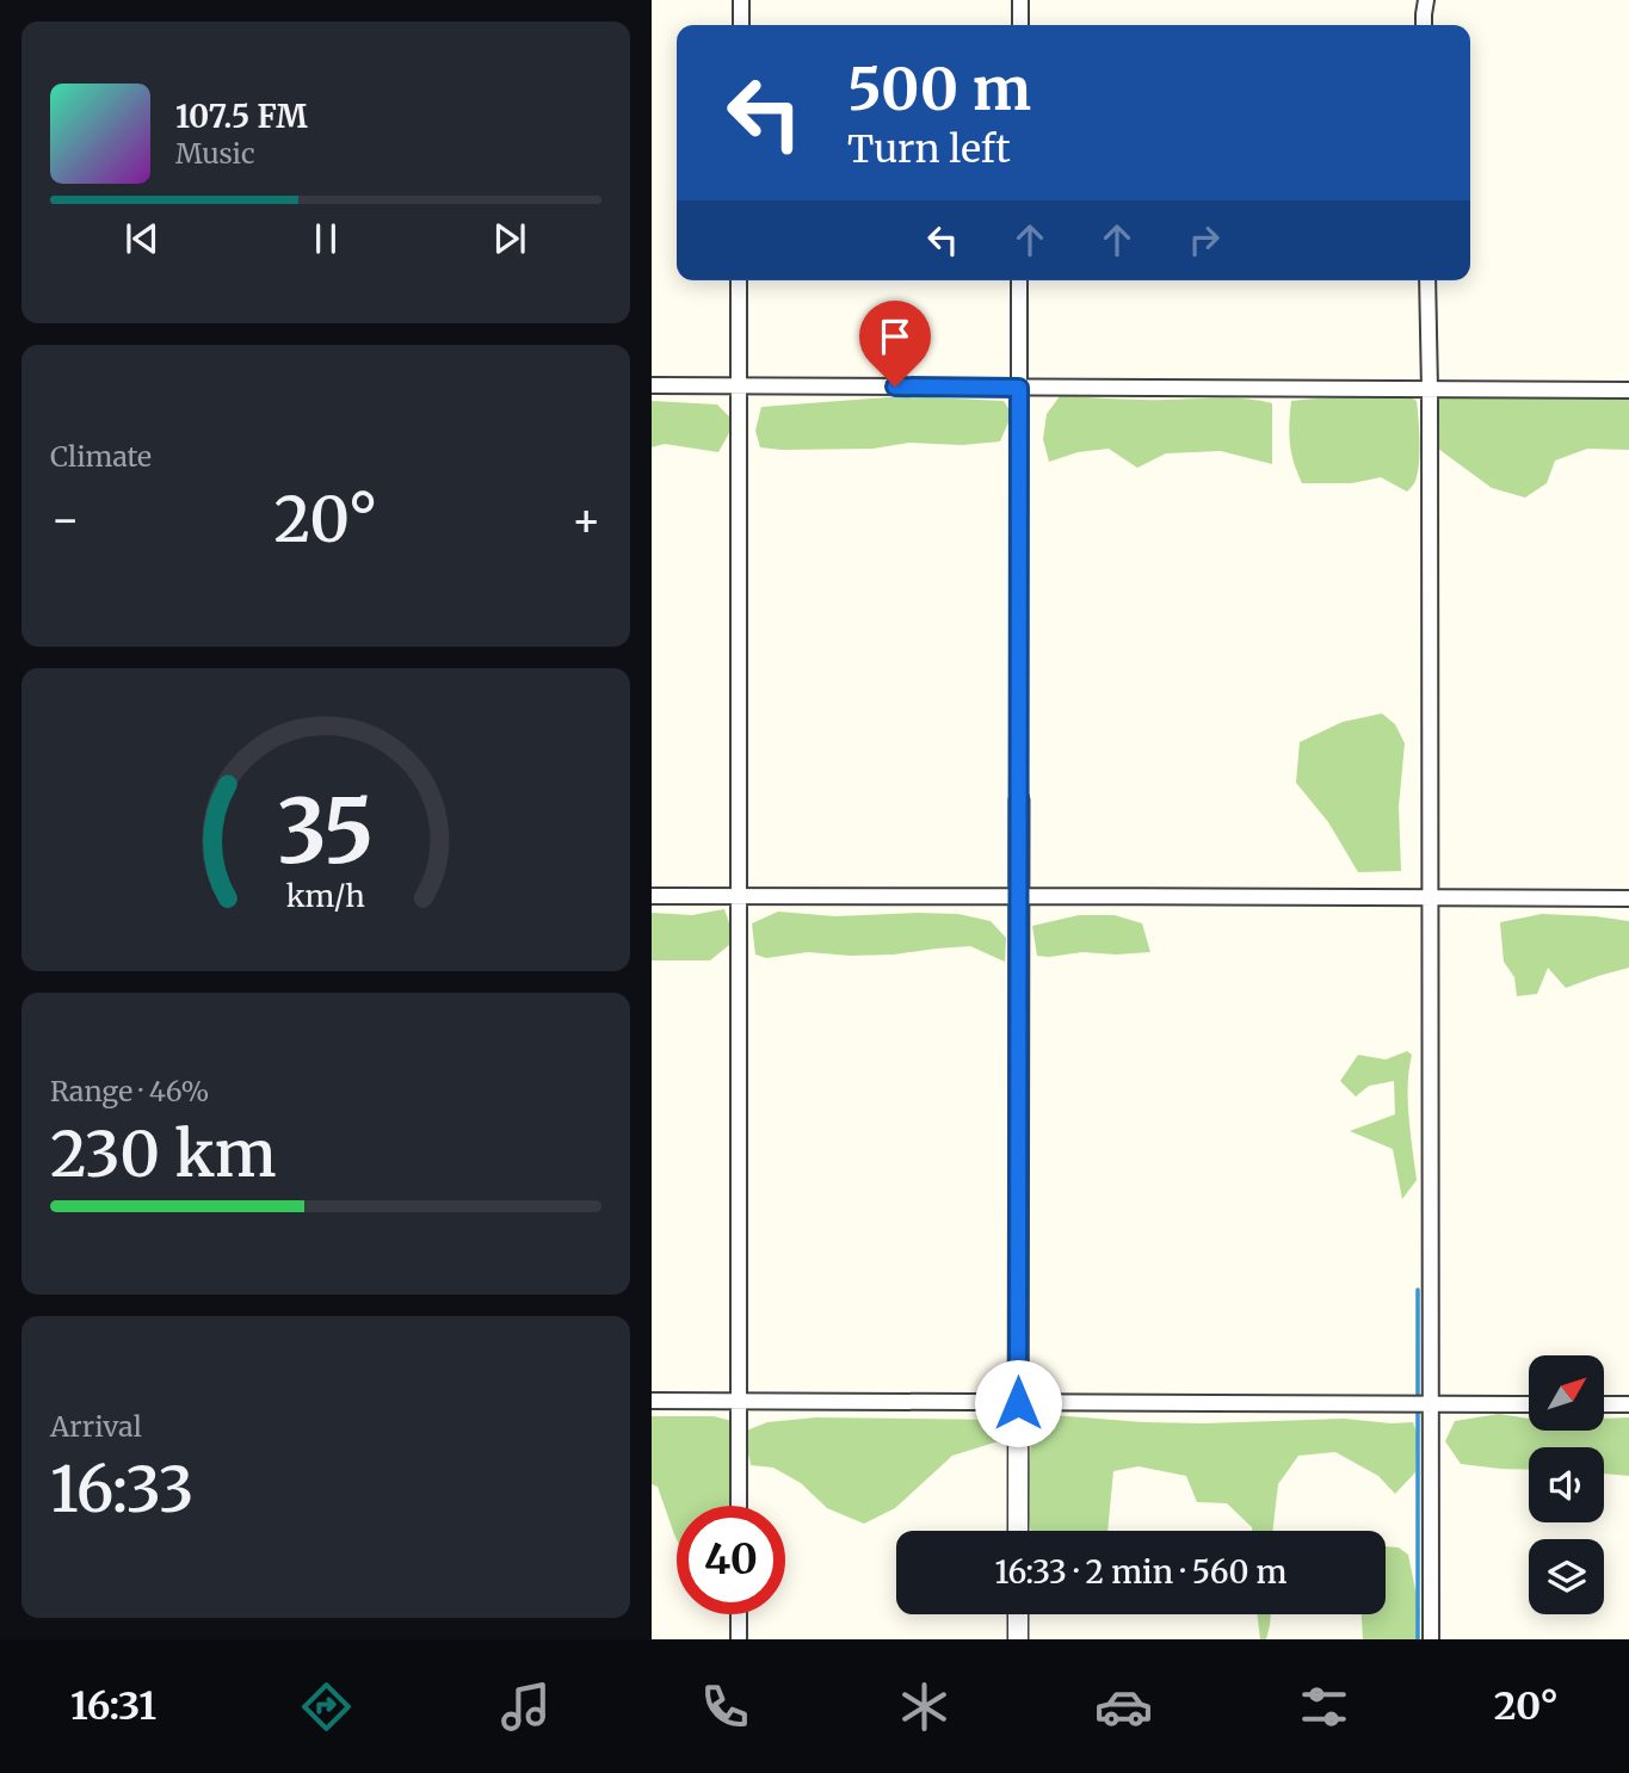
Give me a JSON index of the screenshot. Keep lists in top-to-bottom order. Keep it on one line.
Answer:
{"north":"top right","page":{"turn":["500 m","Turn left"],"song":["107.5 FM","Music"],"tile":["Climate",["Range · 46%","230 km"],["Arrival","16:33"]],"heat":["−","20°","+"],"limit":"40","trip":"16:33 · 2 min · 560 m","tabs":["16:31","20°"],"gauge":["35","km/h"]}}
